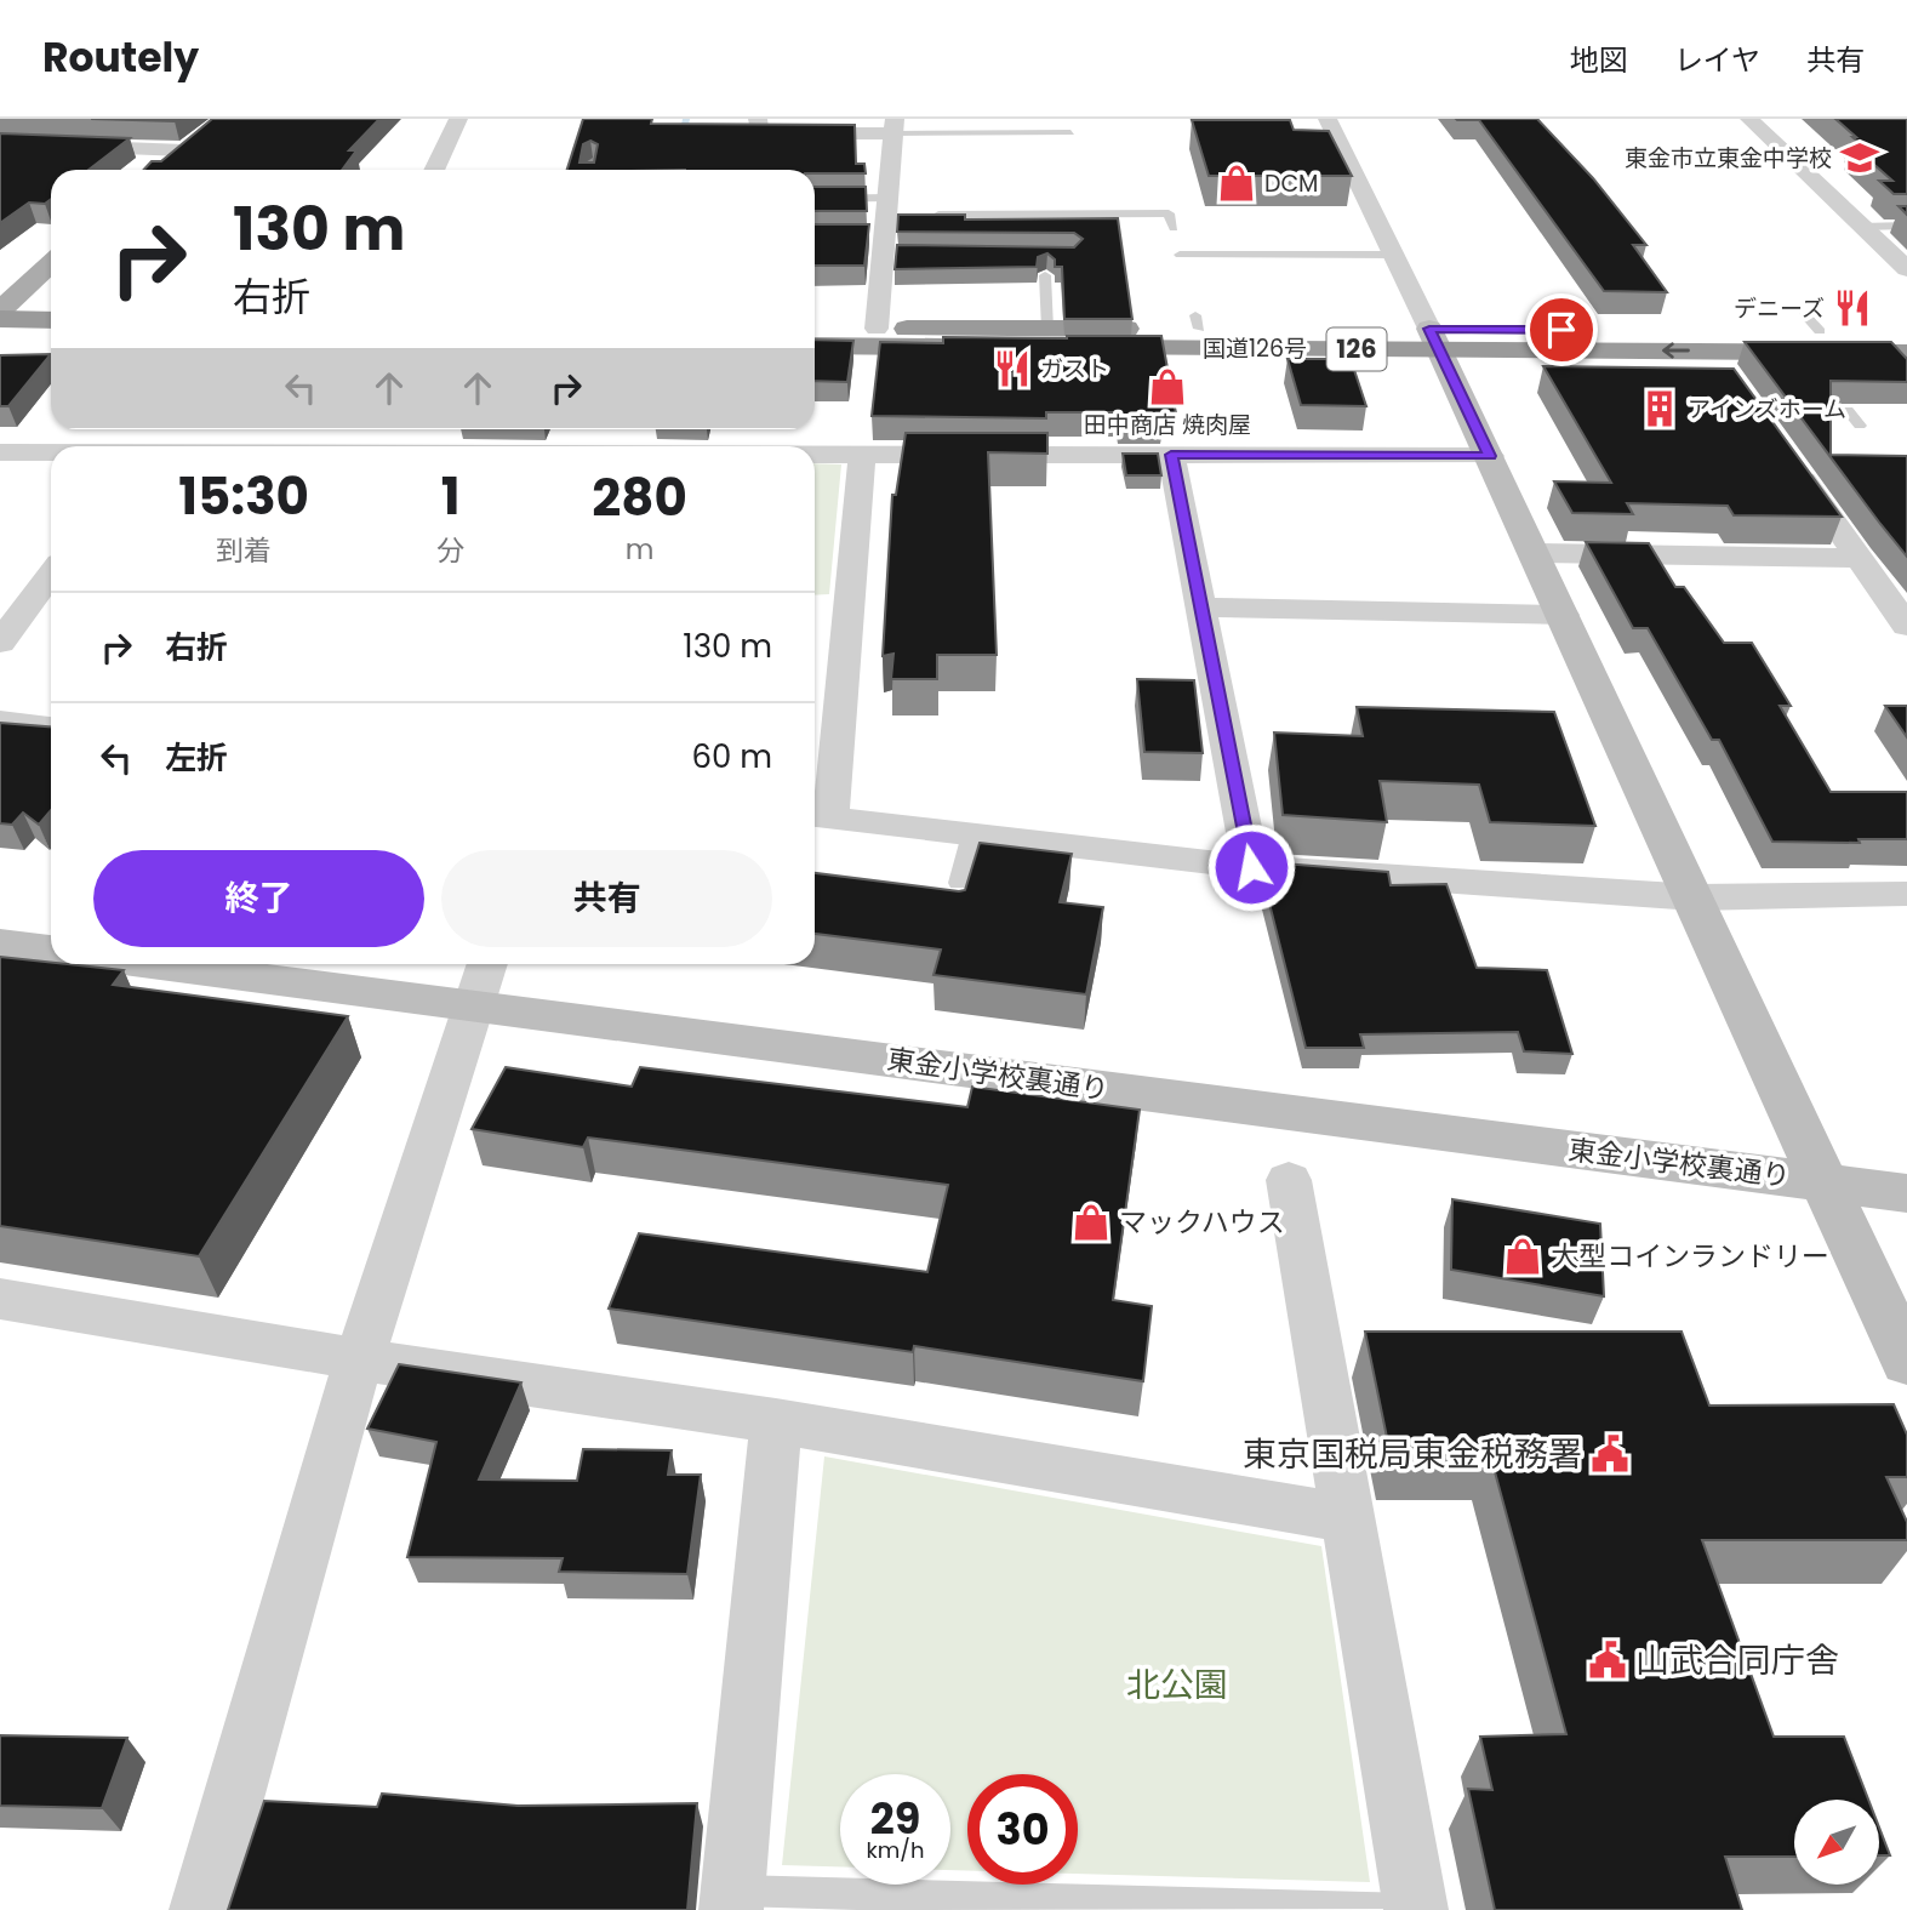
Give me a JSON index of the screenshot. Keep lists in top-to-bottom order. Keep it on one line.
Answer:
{"streets":{"highway":["国道126号","126"],"street":["東金小学校裏通り"]},"parks":["北公園"],"places":{"school or university":["東金市立東金中学校"],"shop":["DCM","田中商店 焼肉屋","マックハウス","大型コインランドリー"],"restaurant":["デニーズ","ガスト"],"building":["アインズホーム"],"public building":["東京国税局東金税務署","山武合同庁舎"]},"north":"bottom left","page":{"header":"Routely","nav":["地図","レイヤ","共有"],"turn":["130 m","右折"],"eta":["15:30","到着","1","分","280","m"],"list":[{"name":"右折","value":"130 m"},{"name":"左折","value":"60 m"}],"buttons":["終了","共有"],"speed":"29 km/h","limit":"30"}}
